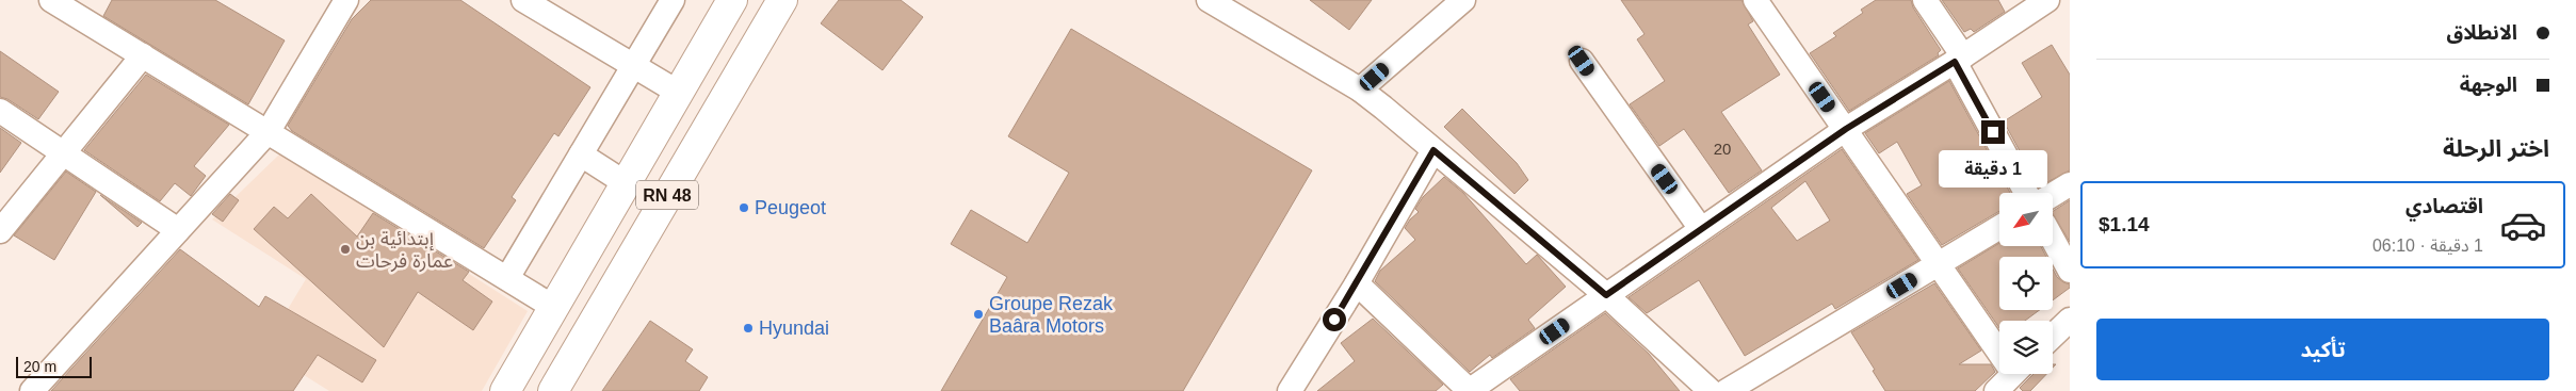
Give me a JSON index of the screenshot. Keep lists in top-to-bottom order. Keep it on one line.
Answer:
{"streets":{"main road":["RN 48"]},"places":["Peugeot","إبتدائية بن عمارة فرحات","Groupe Rezak Baâra Motors","Hyundai"],"house_numbers":["20"],"scale_bar":"20 m","north":"bottom left","page":{"banner":["الانطلاق","الوجهة"],"heading":"اختر الرحلة","bubble":"1 دقيقة","list":[{"name":"اقتصادي","note":"1 دقيقة · 06:10","value":"$1.14"}],"buttons":"تأكيد","scale":"20 m"}}
